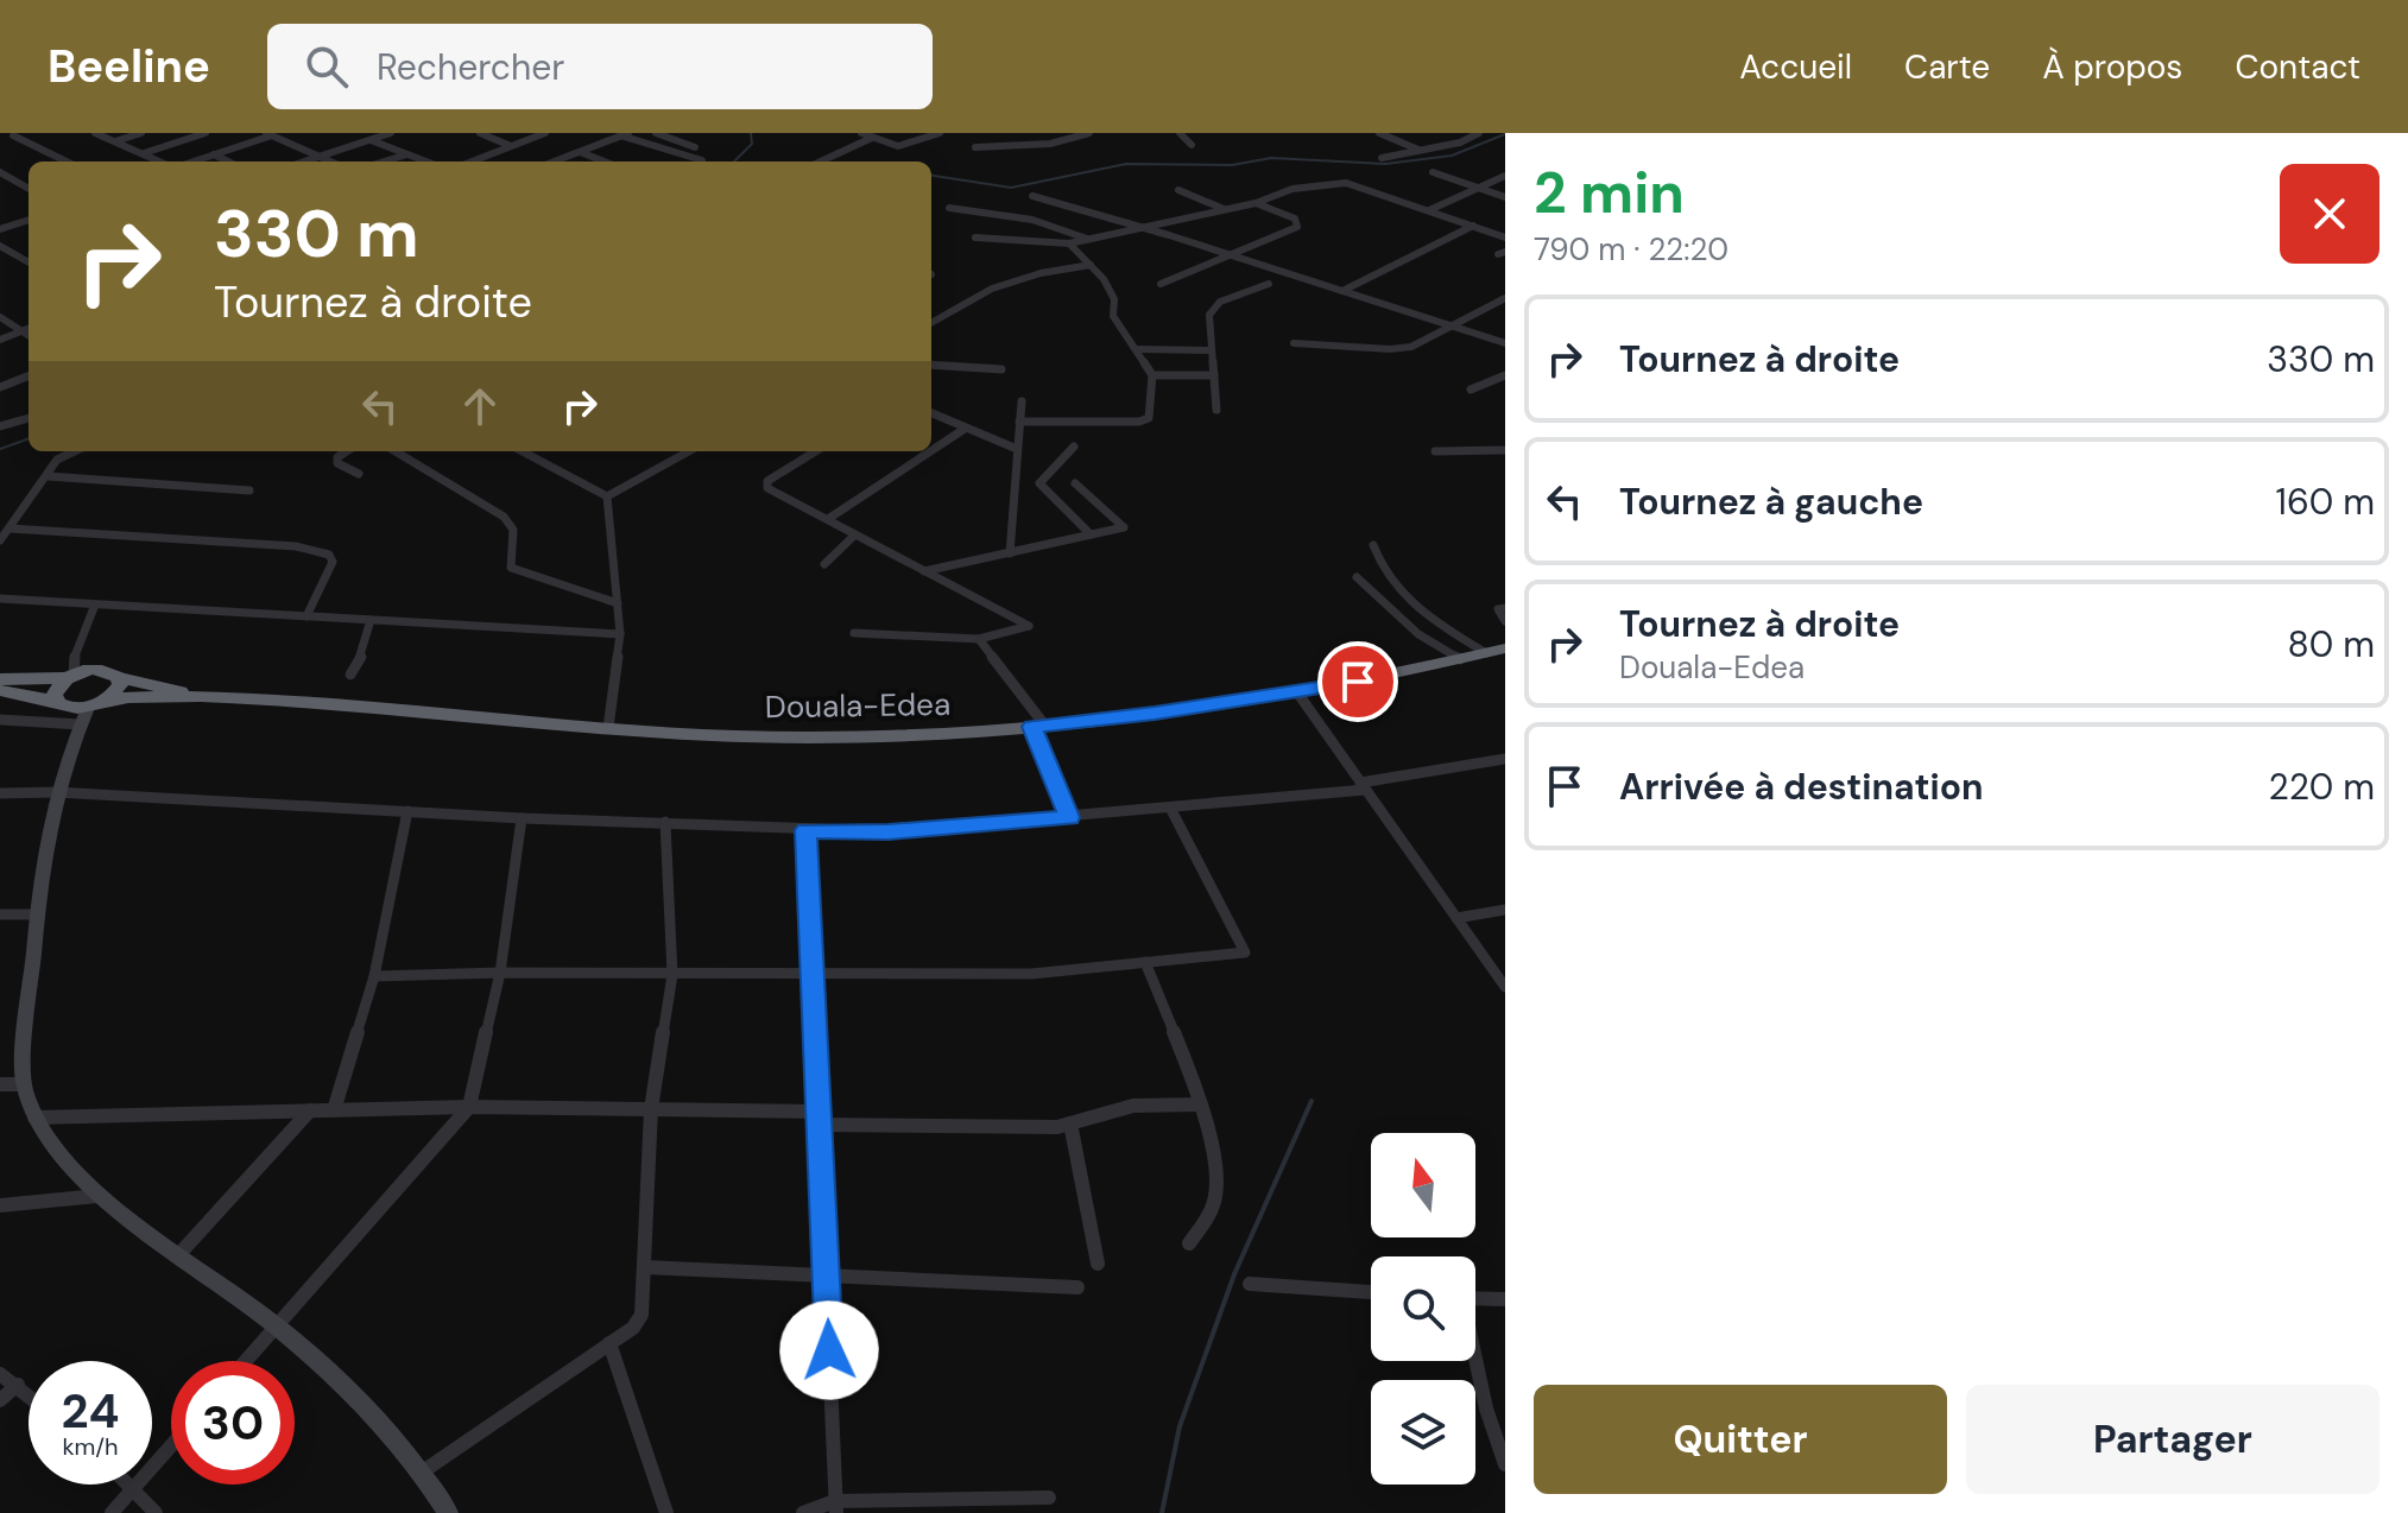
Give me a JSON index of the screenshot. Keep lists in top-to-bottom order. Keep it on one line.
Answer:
{"streets":{"highway":["Douala-Edea"]},"north":"top","page":{"header":"Beeline","search":"Rechercher","nav":["Accueil","Carte","À propos","Contact"],"heading":["2 min","790 m · 22:20"],"turn":["330 m","Tournez à droite"],"list":[{"name":"Tournez à droite","value":"330 m"},{"name":"Tournez à gauche","value":"160 m"},{"name":"Tournez à droite","note":"Douala-Edea","value":"80 m"},{"name":"Arrivée à destination","value":"220 m"}],"speed":"24 km/h","limit":"30","buttons":["Quitter","Partager"]}}
